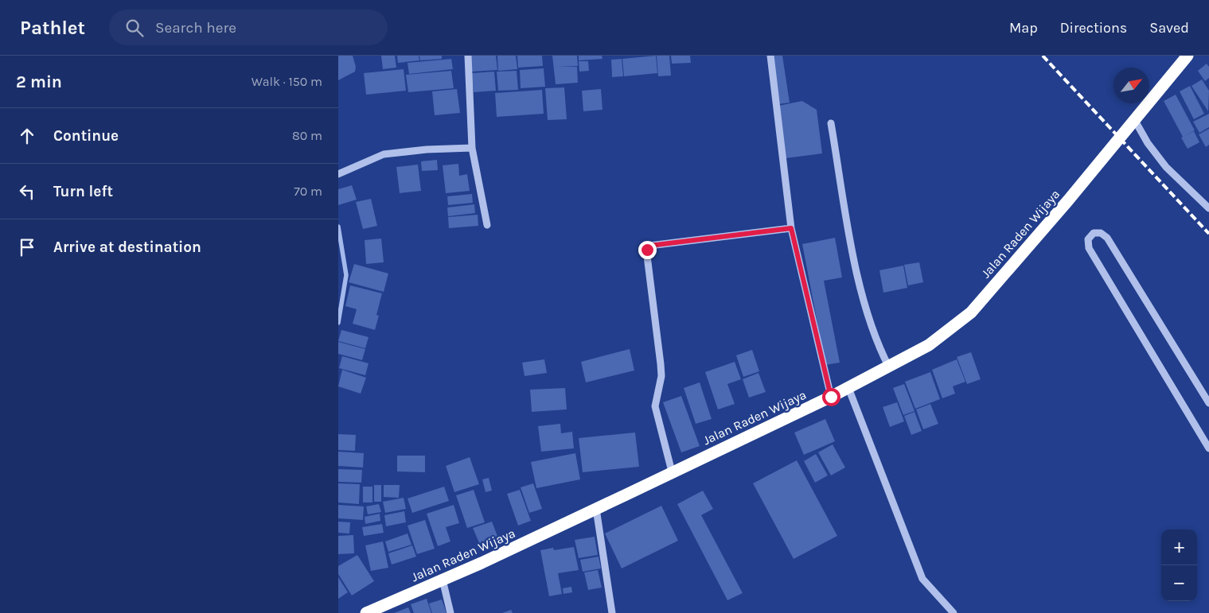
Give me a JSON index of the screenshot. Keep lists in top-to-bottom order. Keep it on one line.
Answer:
{"streets":{"highway":["Jalan Raden Wijaya"]},"north":"top right","page":{"header":"Pathlet","search":"Search here","nav":["Map","Directions","Saved"],"heading":["2 min","Walk · 150 m"],"list":[["Continue","80 m"],["Turn left","70 m"],"Arrive at destination"],"map_buttons":["+","−"]}}
